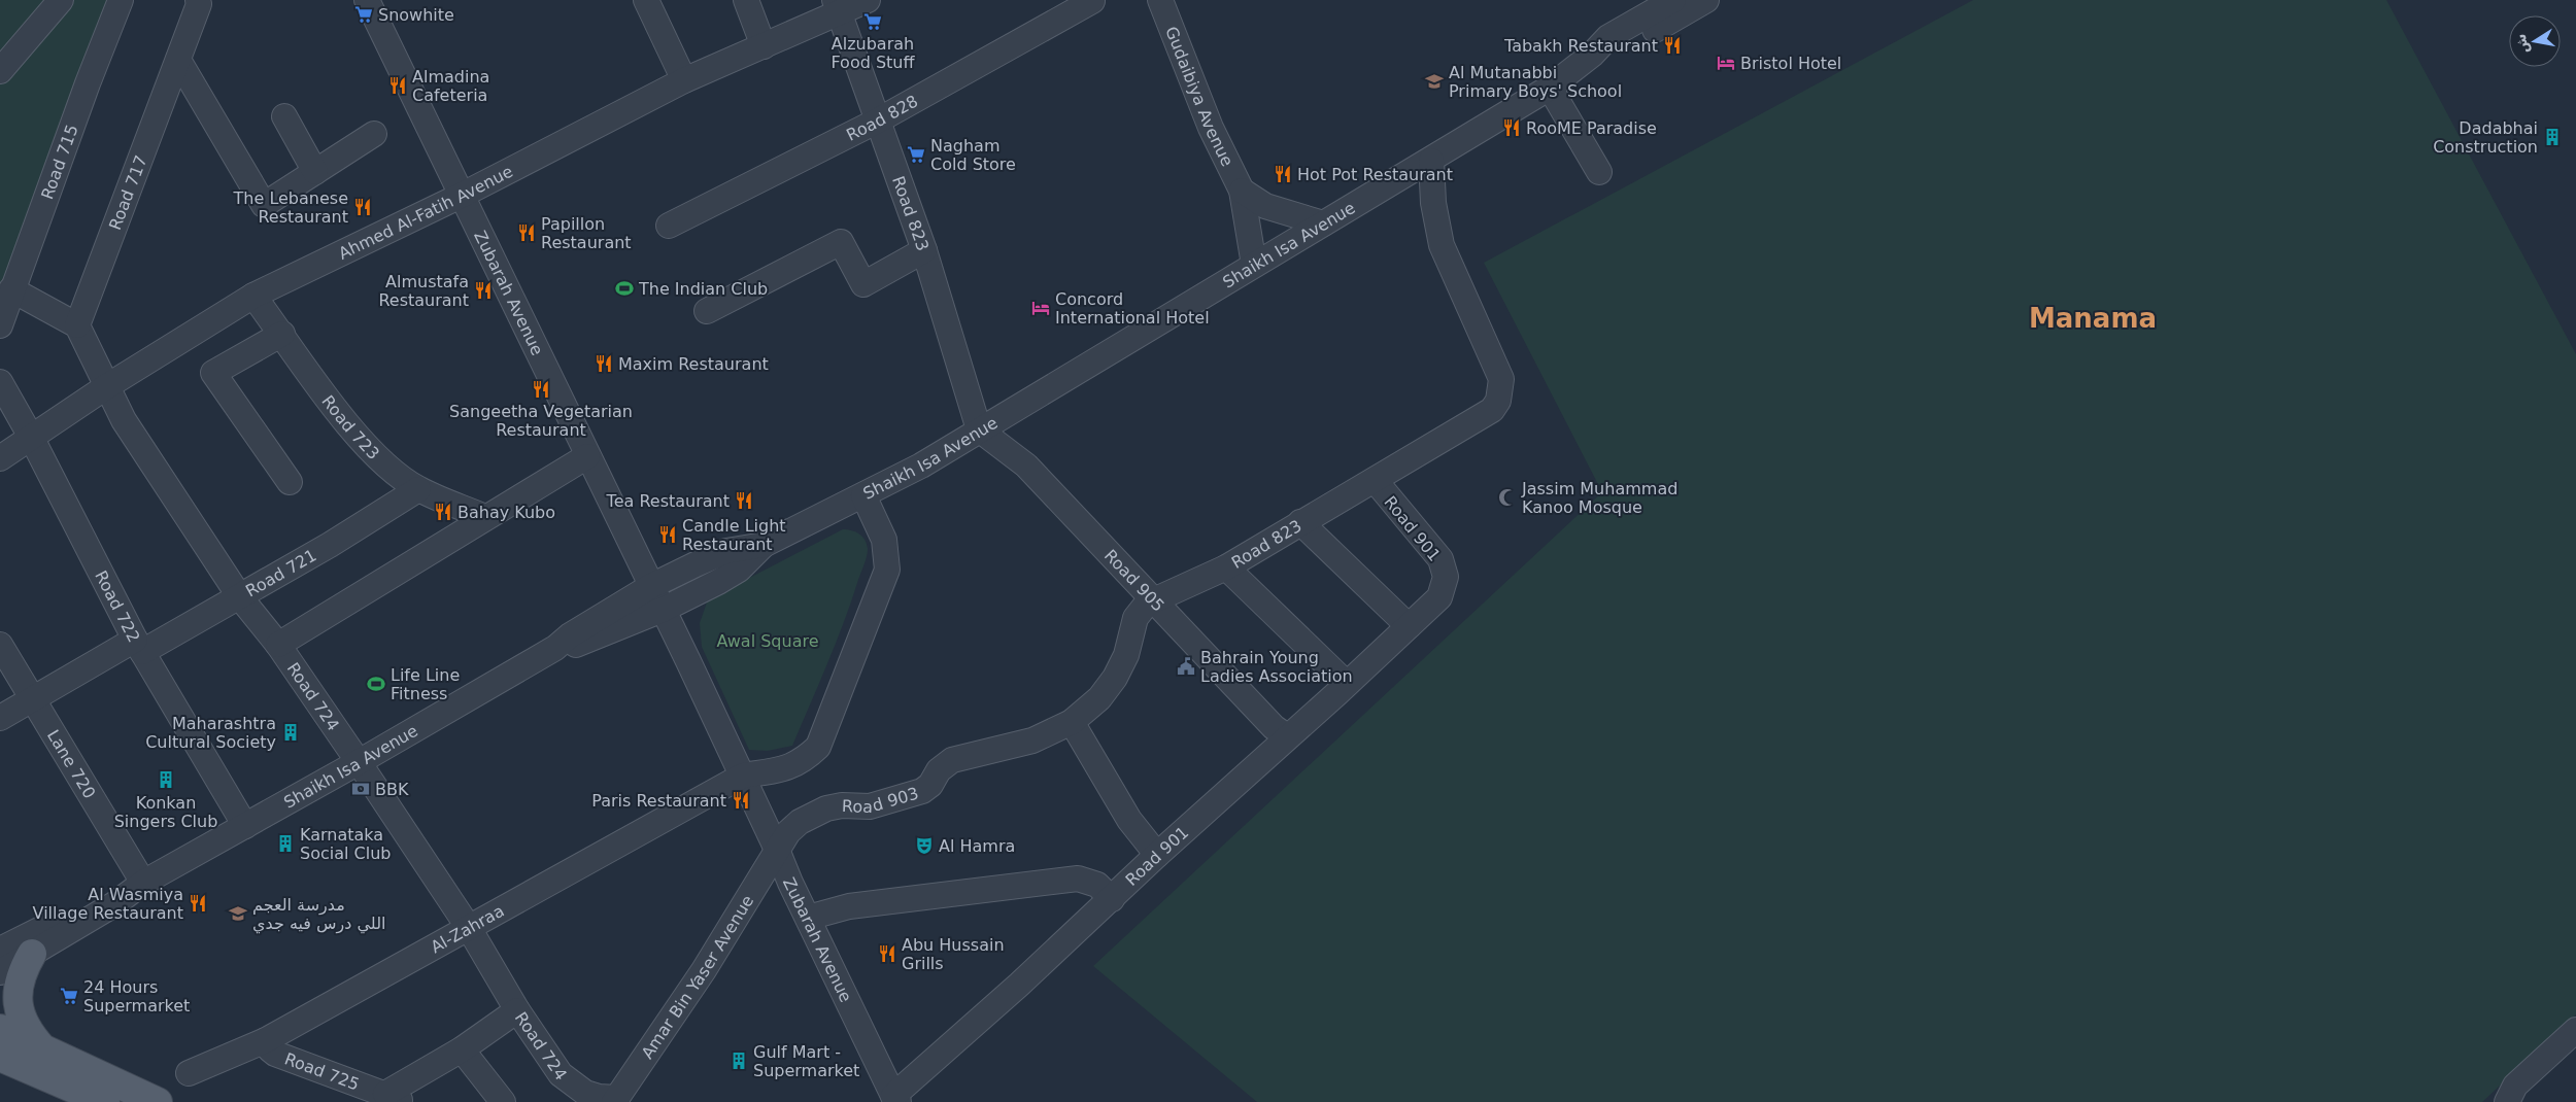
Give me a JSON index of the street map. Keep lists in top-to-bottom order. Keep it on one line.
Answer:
{"streets":{"street":["Gudaibiya Avenue","Road 828","Road 715","Road 717","Ahmed Al-Fatih Avenue","Road 823","Shaikh Isa Avenue","Zubarah Avenue","Road 723","Road 901","Road 721","Road 905","Road 722","Road 724","Lane 720","Road 903","Al-Zahraa","Amar Bin Yaser Avenue","Road 725"]},"crossings":[["Gudaibiya Avenue","Shaikh Isa Avenue"],["Road 828","Road 823"],["Road 717","Road 724"],["Ahmed Al-Fatih Avenue","Road 823"],["Ahmed Al-Fatih Avenue","Zubarah Avenue"],["Ahmed Al-Fatih Avenue","Road 723"],["Ahmed Al-Fatih Avenue","Road 722"],["Ahmed Al-Fatih Avenue","Road 724"],["Road 823","Shaikh Isa Avenue"],["Road 823","Road 901"],["Road 823","Road 905"],["Road 823","Road 903"],["Shaikh Isa Avenue","Zubarah Avenue"],["Shaikh Isa Avenue","Road 901"],["Shaikh Isa Avenue","Road 905"],["Shaikh Isa Avenue","Road 722"],["Shaikh Isa Avenue","Road 724"],["Shaikh Isa Avenue","Lane 720"],["Zubarah Avenue","Road 901"],["Zubarah Avenue","Road 903"],["Zubarah Avenue","Al-Zahraa"],["Zubarah Avenue","Amar Bin Yaser Avenue"],["Road 723","Road 721"],["Road 901","Road 905"],["Road 721","Road 722"],["Road 721","Road 724"],["Road 721","Lane 720"],["Road 905","Road 903"],["Road 724","Al-Zahraa"],["Road 724","Amar Bin Yaser Avenue"],["Road 724","Road 725"],["Road 903","Amar Bin Yaser Avenue"],["Al-Zahraa","Road 725"]],"districts":["Manama"],"parks":["Awal Square"],"places":{"supermarket":["Snowhite","Alzubarah Food Stuff","Nagham Cold Store","24 Hours Supermarket"],"restaurant":["Tabakh Restaurant","Almadina Cafeteria","RooME Paradise","Hot Pot Restaurant","The Lebanese Restaurant","Papillon Restaurant","Almustafa Restaurant","Maxim Restaurant","Sangeetha Vegetarian Restaurant","Tea Restaurant","Bahay Kubo","Candle Light Restaurant","Paris Restaurant","Al Wasmiya Village Restaurant","Abu Hussain Grills"],"hotel":["Bristol Hotel","Concord International Hotel"],"school or university":["Al Mutanabbi Primary Boys' School","مدرسة العجم اللي درس فيه جدي"],"building":["Dadabhai Construction","Maharashtra Cultural Society","Konkan Singers Club","Karnataka Social Club","Gulf Mart - Supermarket"],"sports":["The Indian Club","Life Line Fitness"],"mosque":["Jassim Muhammad Kanoo Mosque"],"public building":["Bahrain Young Ladies Association"],"bank":["BBK"],"theatre":["Al Hamra"]},"north":"left"}
